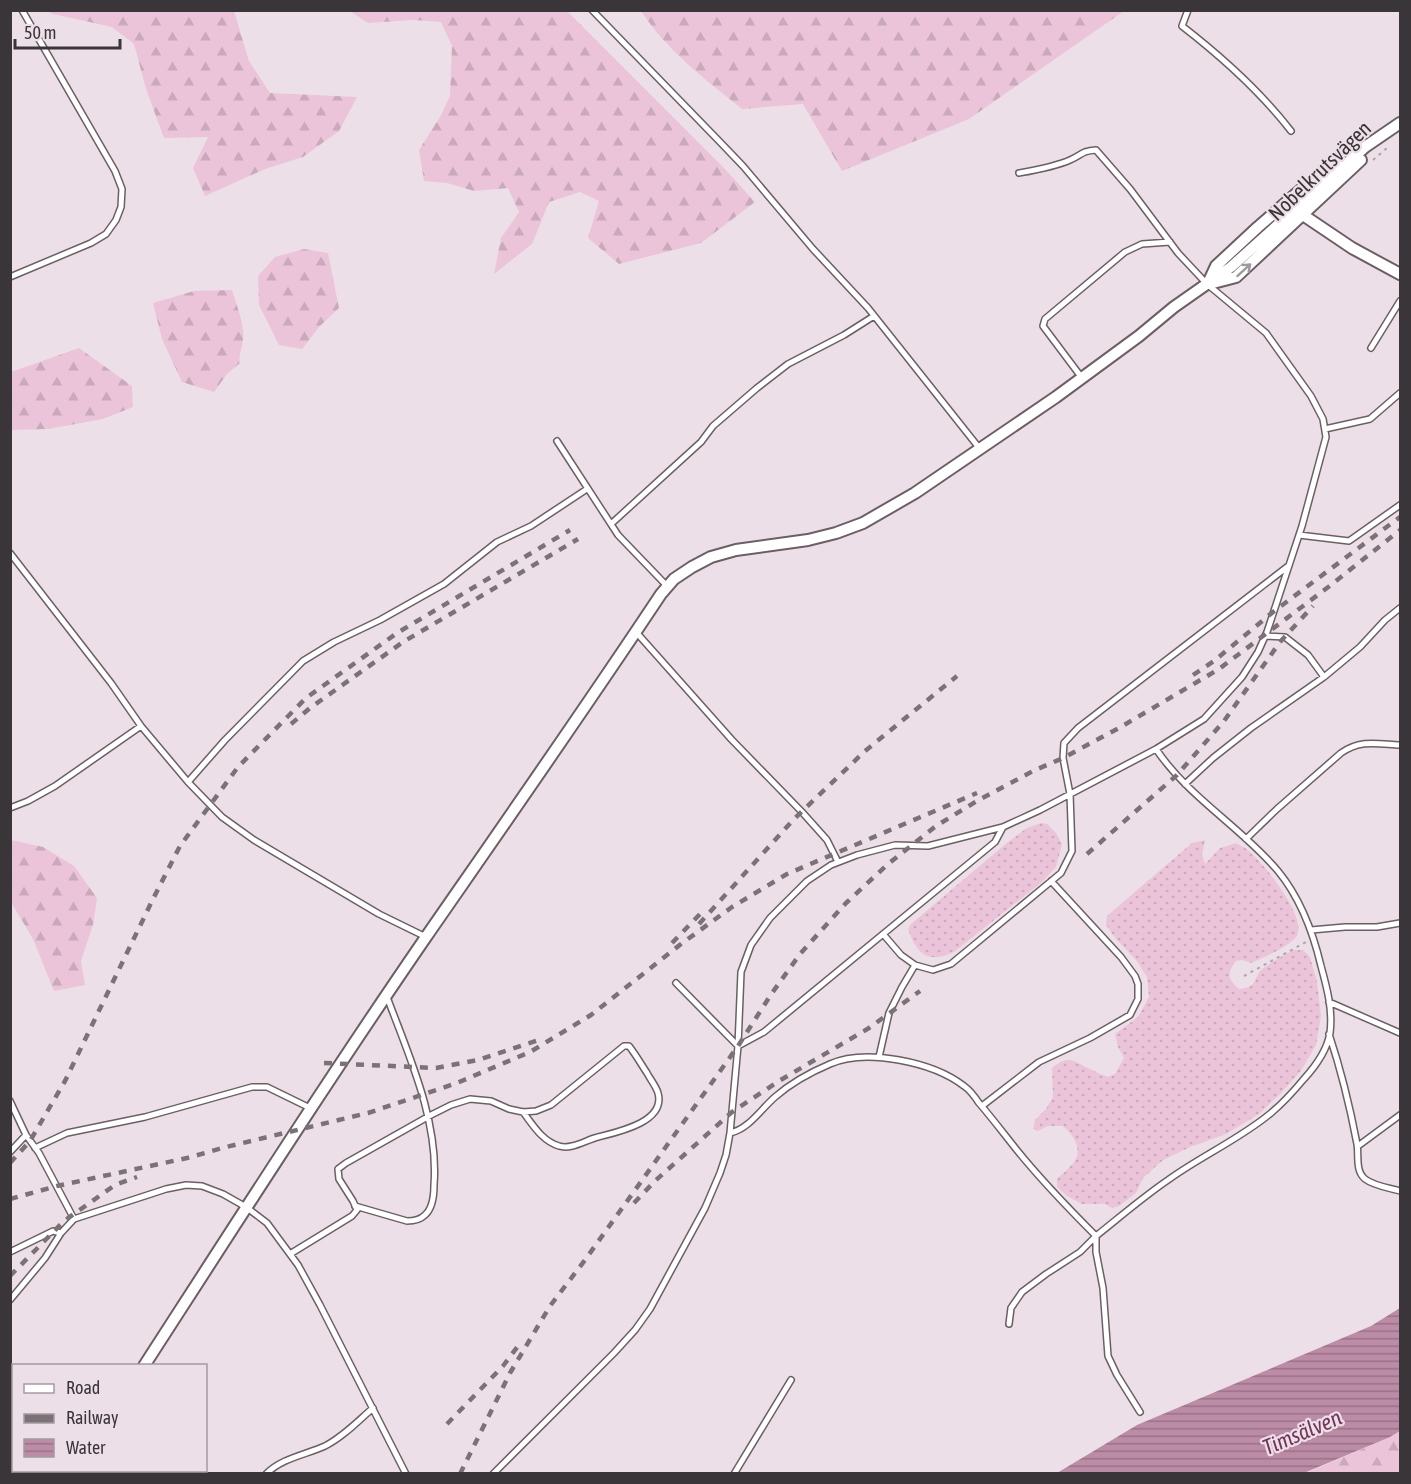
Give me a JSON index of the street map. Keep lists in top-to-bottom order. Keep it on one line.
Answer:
{"streets":{"street":["Nobelkrutsvägen"]},"water":["Timsälven"],"legend":["Road","Railway","Water"],"scale_bar":"50 m"}
